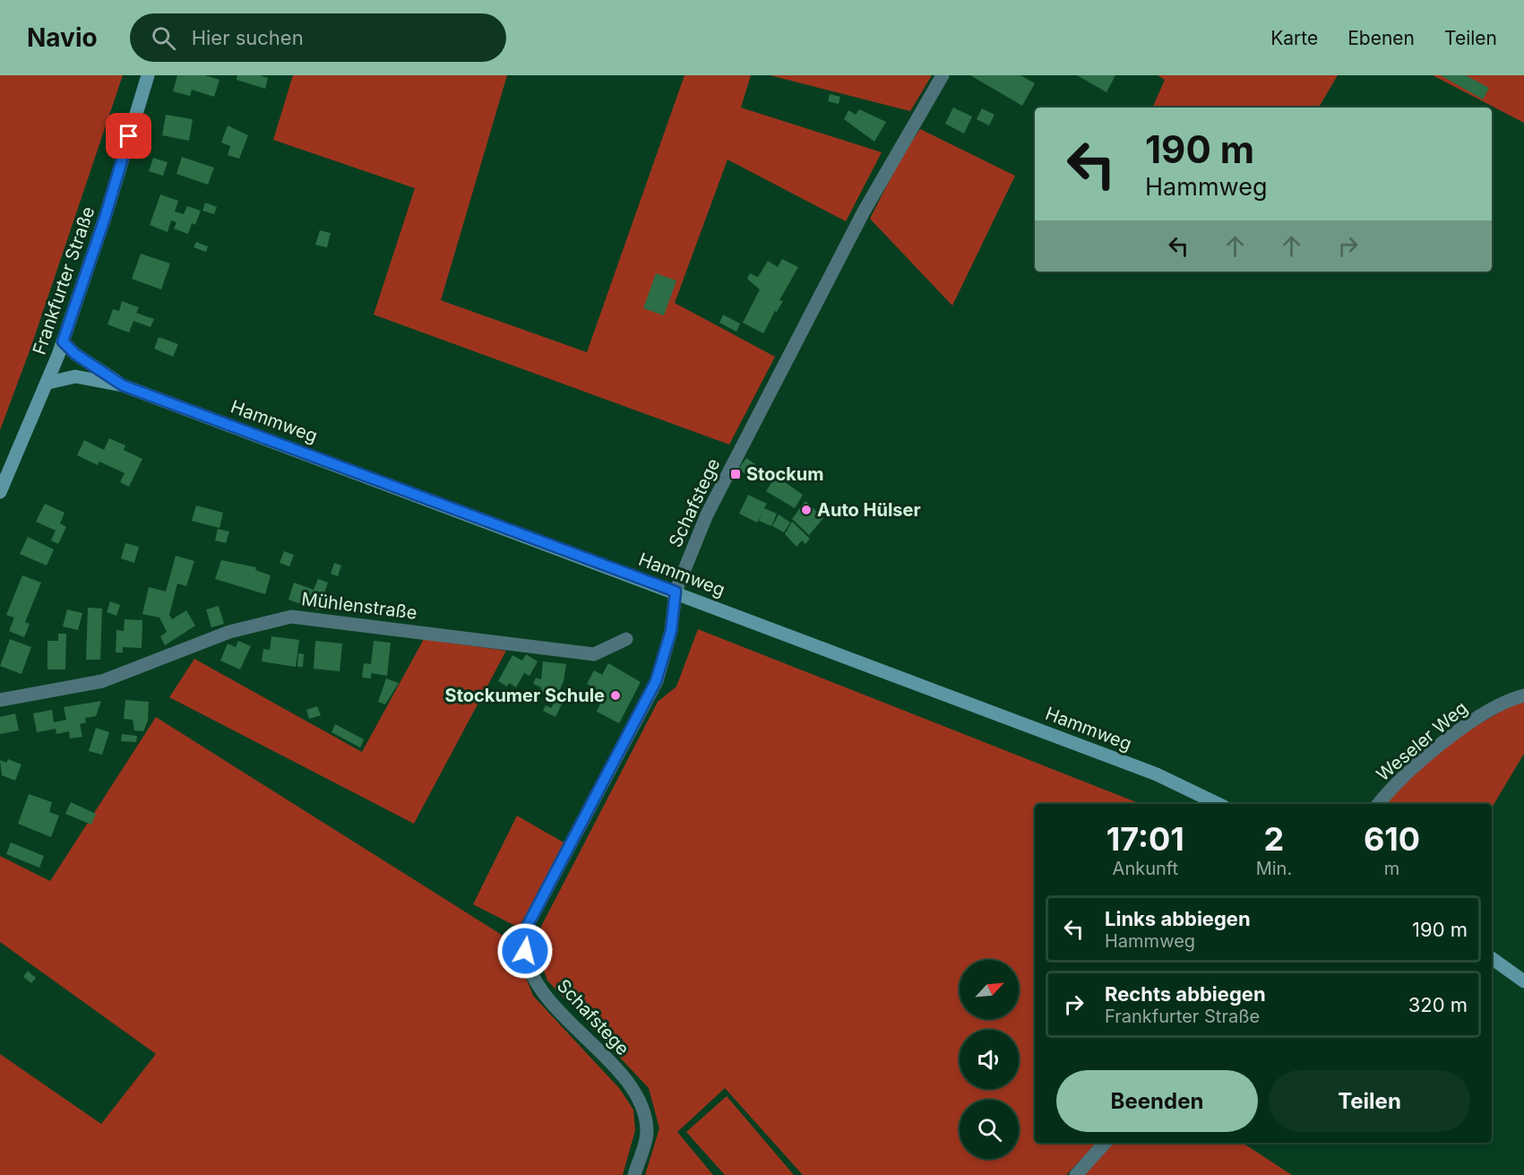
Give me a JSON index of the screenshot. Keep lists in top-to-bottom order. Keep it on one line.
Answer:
{"streets":{"main road":["Frankfurter Straße","Hammweg"],"street":["Schafstege","Mühlenstraße","Weseler Weg"]},"crossings":[["Frankfurter Straße","Hammweg"],["Hammweg","Schafstege"]],"places":{"transit":["Stockum"],"other":["Auto Hülser","Stockumer Schule"]},"north":"top right","page":{"header":"Navio","search":"Hier suchen","nav":["Karte","Ebenen","Teilen"],"turn":["190 m","Hammweg"],"eta":["17:01","Ankunft","2","Min.","610","m"],"list":[{"name":"Links abbiegen","note":"Hammweg","value":"190 m"},{"name":"Rechts abbiegen","note":"Frankfurter Straße","value":"320 m"}],"buttons":["Beenden","Teilen"]}}
